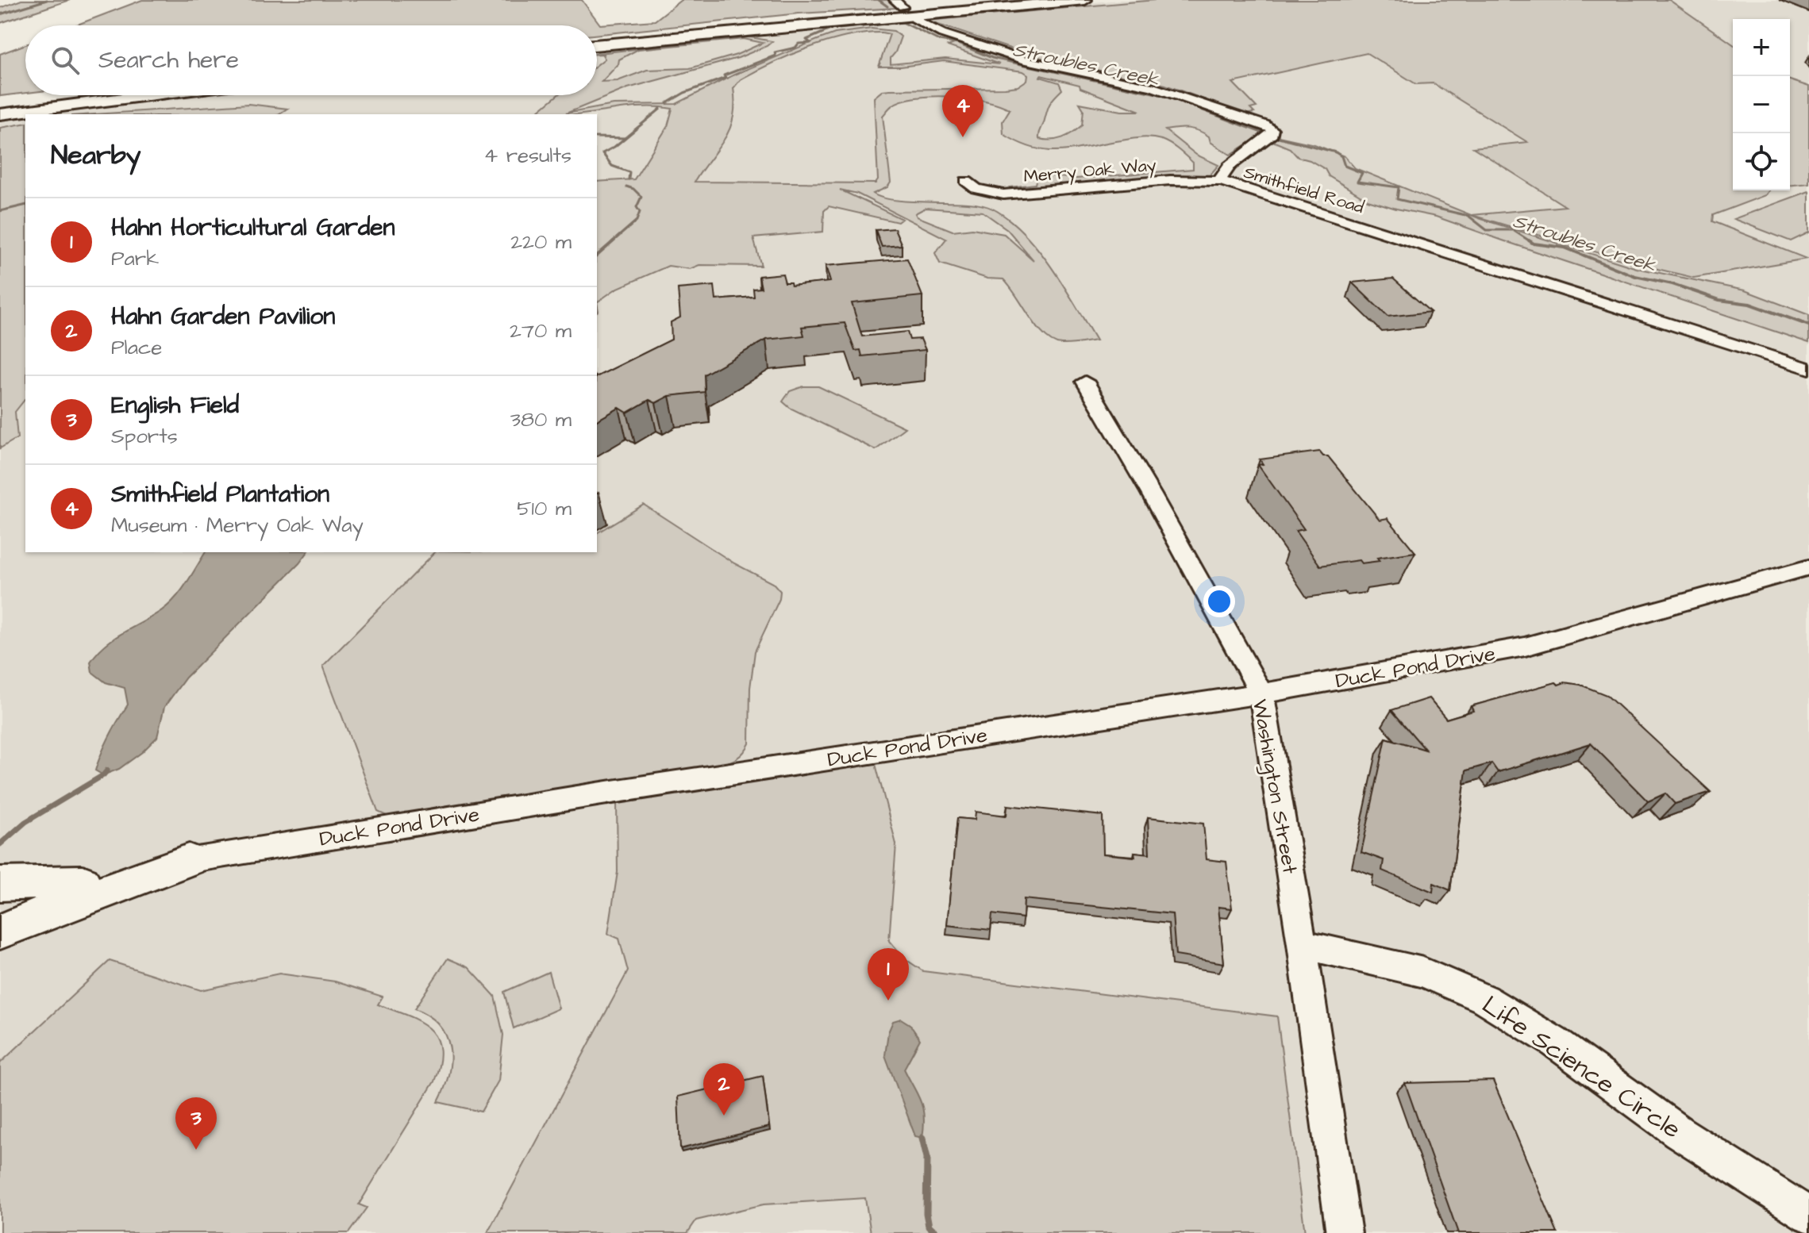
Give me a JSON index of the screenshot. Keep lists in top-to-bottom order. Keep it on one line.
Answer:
{"streets":{"street":["Merry Oak Way","Smithfield Road","Duck Pond Drive","Washington Street","Life Science Circle"]},"crossings":[["Merry Oak Way","Smithfield Road"],["Duck Pond Drive","Washington Street"],["Washington Street","Life Science Circle"]],"water":["Stroubles Creek"],"page":{"map_buttons":["+","−"],"search":"Search here","pins":["4","1","2","3"],"heading":["Nearby","4 results"],"list":[{"mark":"1","name":"Hahn Horticultural Garden","note":"Park","value":"220 m"},{"mark":"2","name":"Hahn Garden Pavilion","note":"Place","value":"270 m"},{"mark":"3","name":"English Field","note":"Sports","value":"380 m"},{"mark":"4","name":"Smithfield Plantation","note":"Museum · Merry Oak Way","value":"510 m"}]}}
